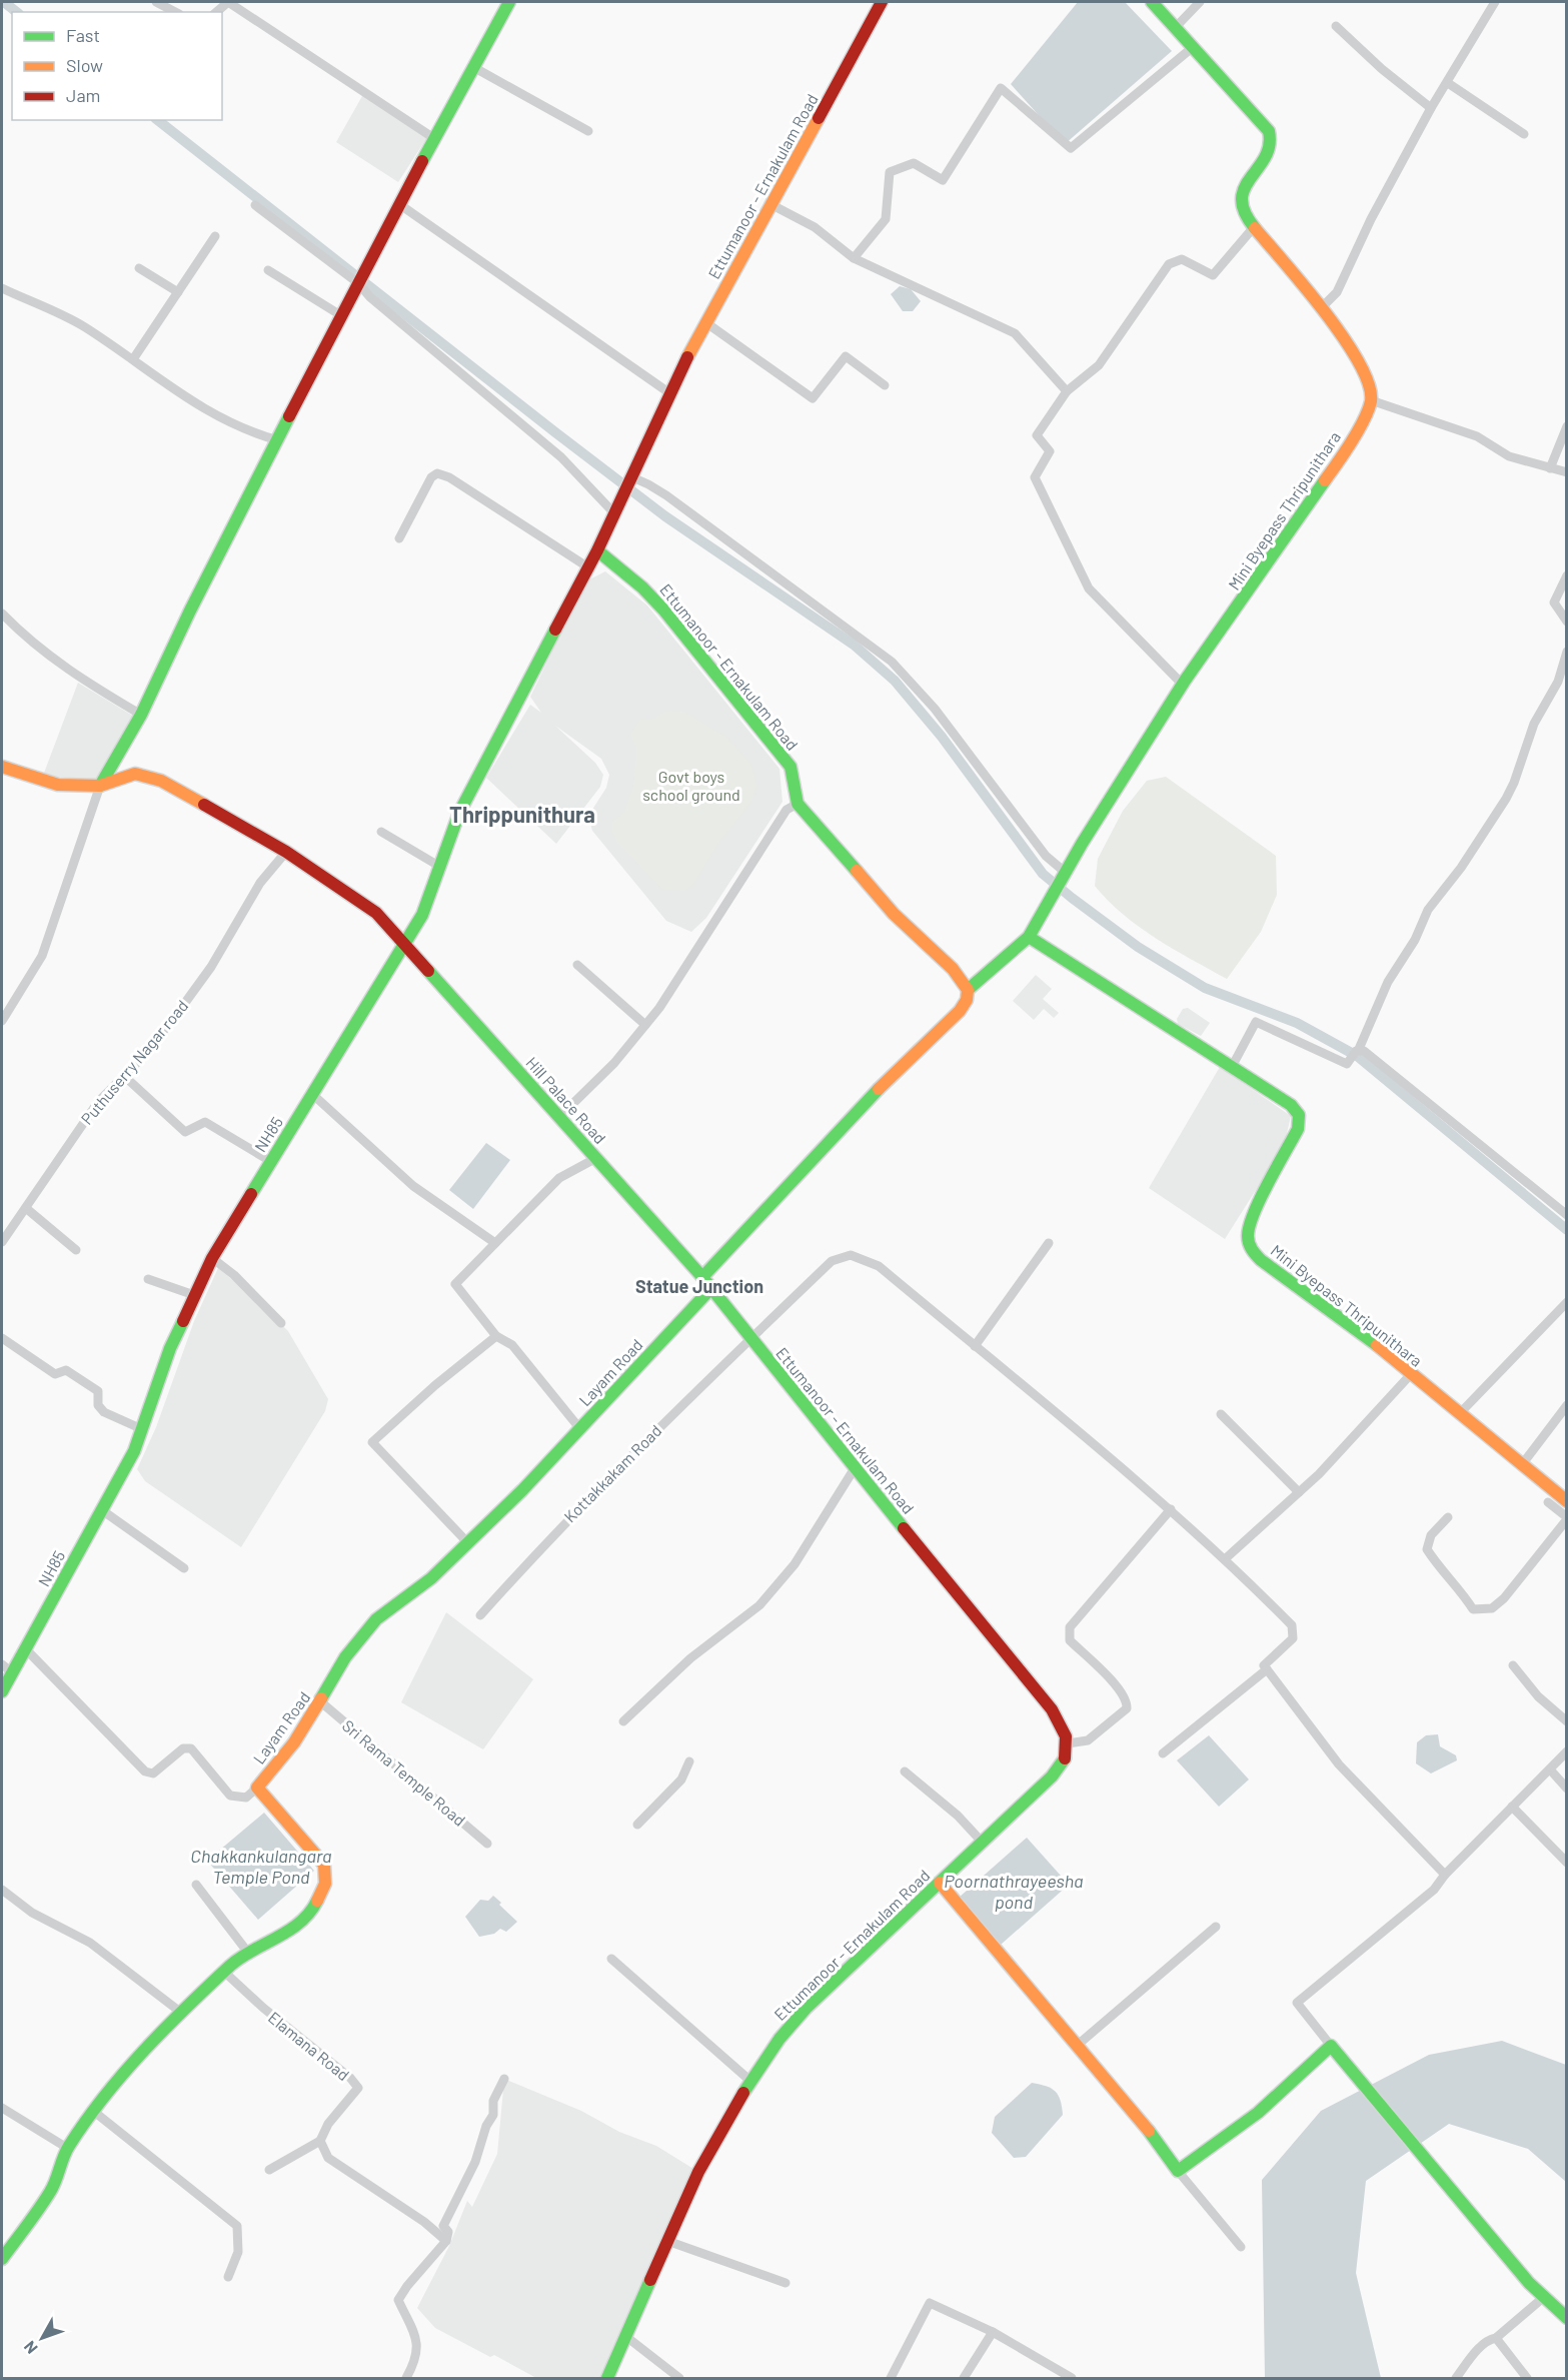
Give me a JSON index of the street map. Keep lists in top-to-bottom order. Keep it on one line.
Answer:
{"streets":{"main road":["Ettumanoor - Ernakulam Road","Mini Byepass Thripunithara","Hill Palace Road","NH85","Layam Road"],"street":["Puthuserry Nagar road","Kottakkakam Road","Sri Rama Temple Road","Elamana Road"]},"crossings":[["Ettumanoor - Ernakulam Road","Hill Palace Road"],["Ettumanoor - Ernakulam Road","NH85"],["Ettumanoor - Ernakulam Road","Layam Road"],["Ettumanoor - Ernakulam Road","Kottakkakam Road"],["Hill Palace Road","NH85"],["Layam Road","Sri Rama Temple Road"],["Layam Road","Elamana Road"]],"districts":["Thrippunithura","Statue Junction"],"water":["Chakkankulangara Temple Pond","Poornathrayeesha pond"],"parks":["Govt boys school ground"],"legend":["Fast","Slow","Jam"],"north":"bottom left"}
